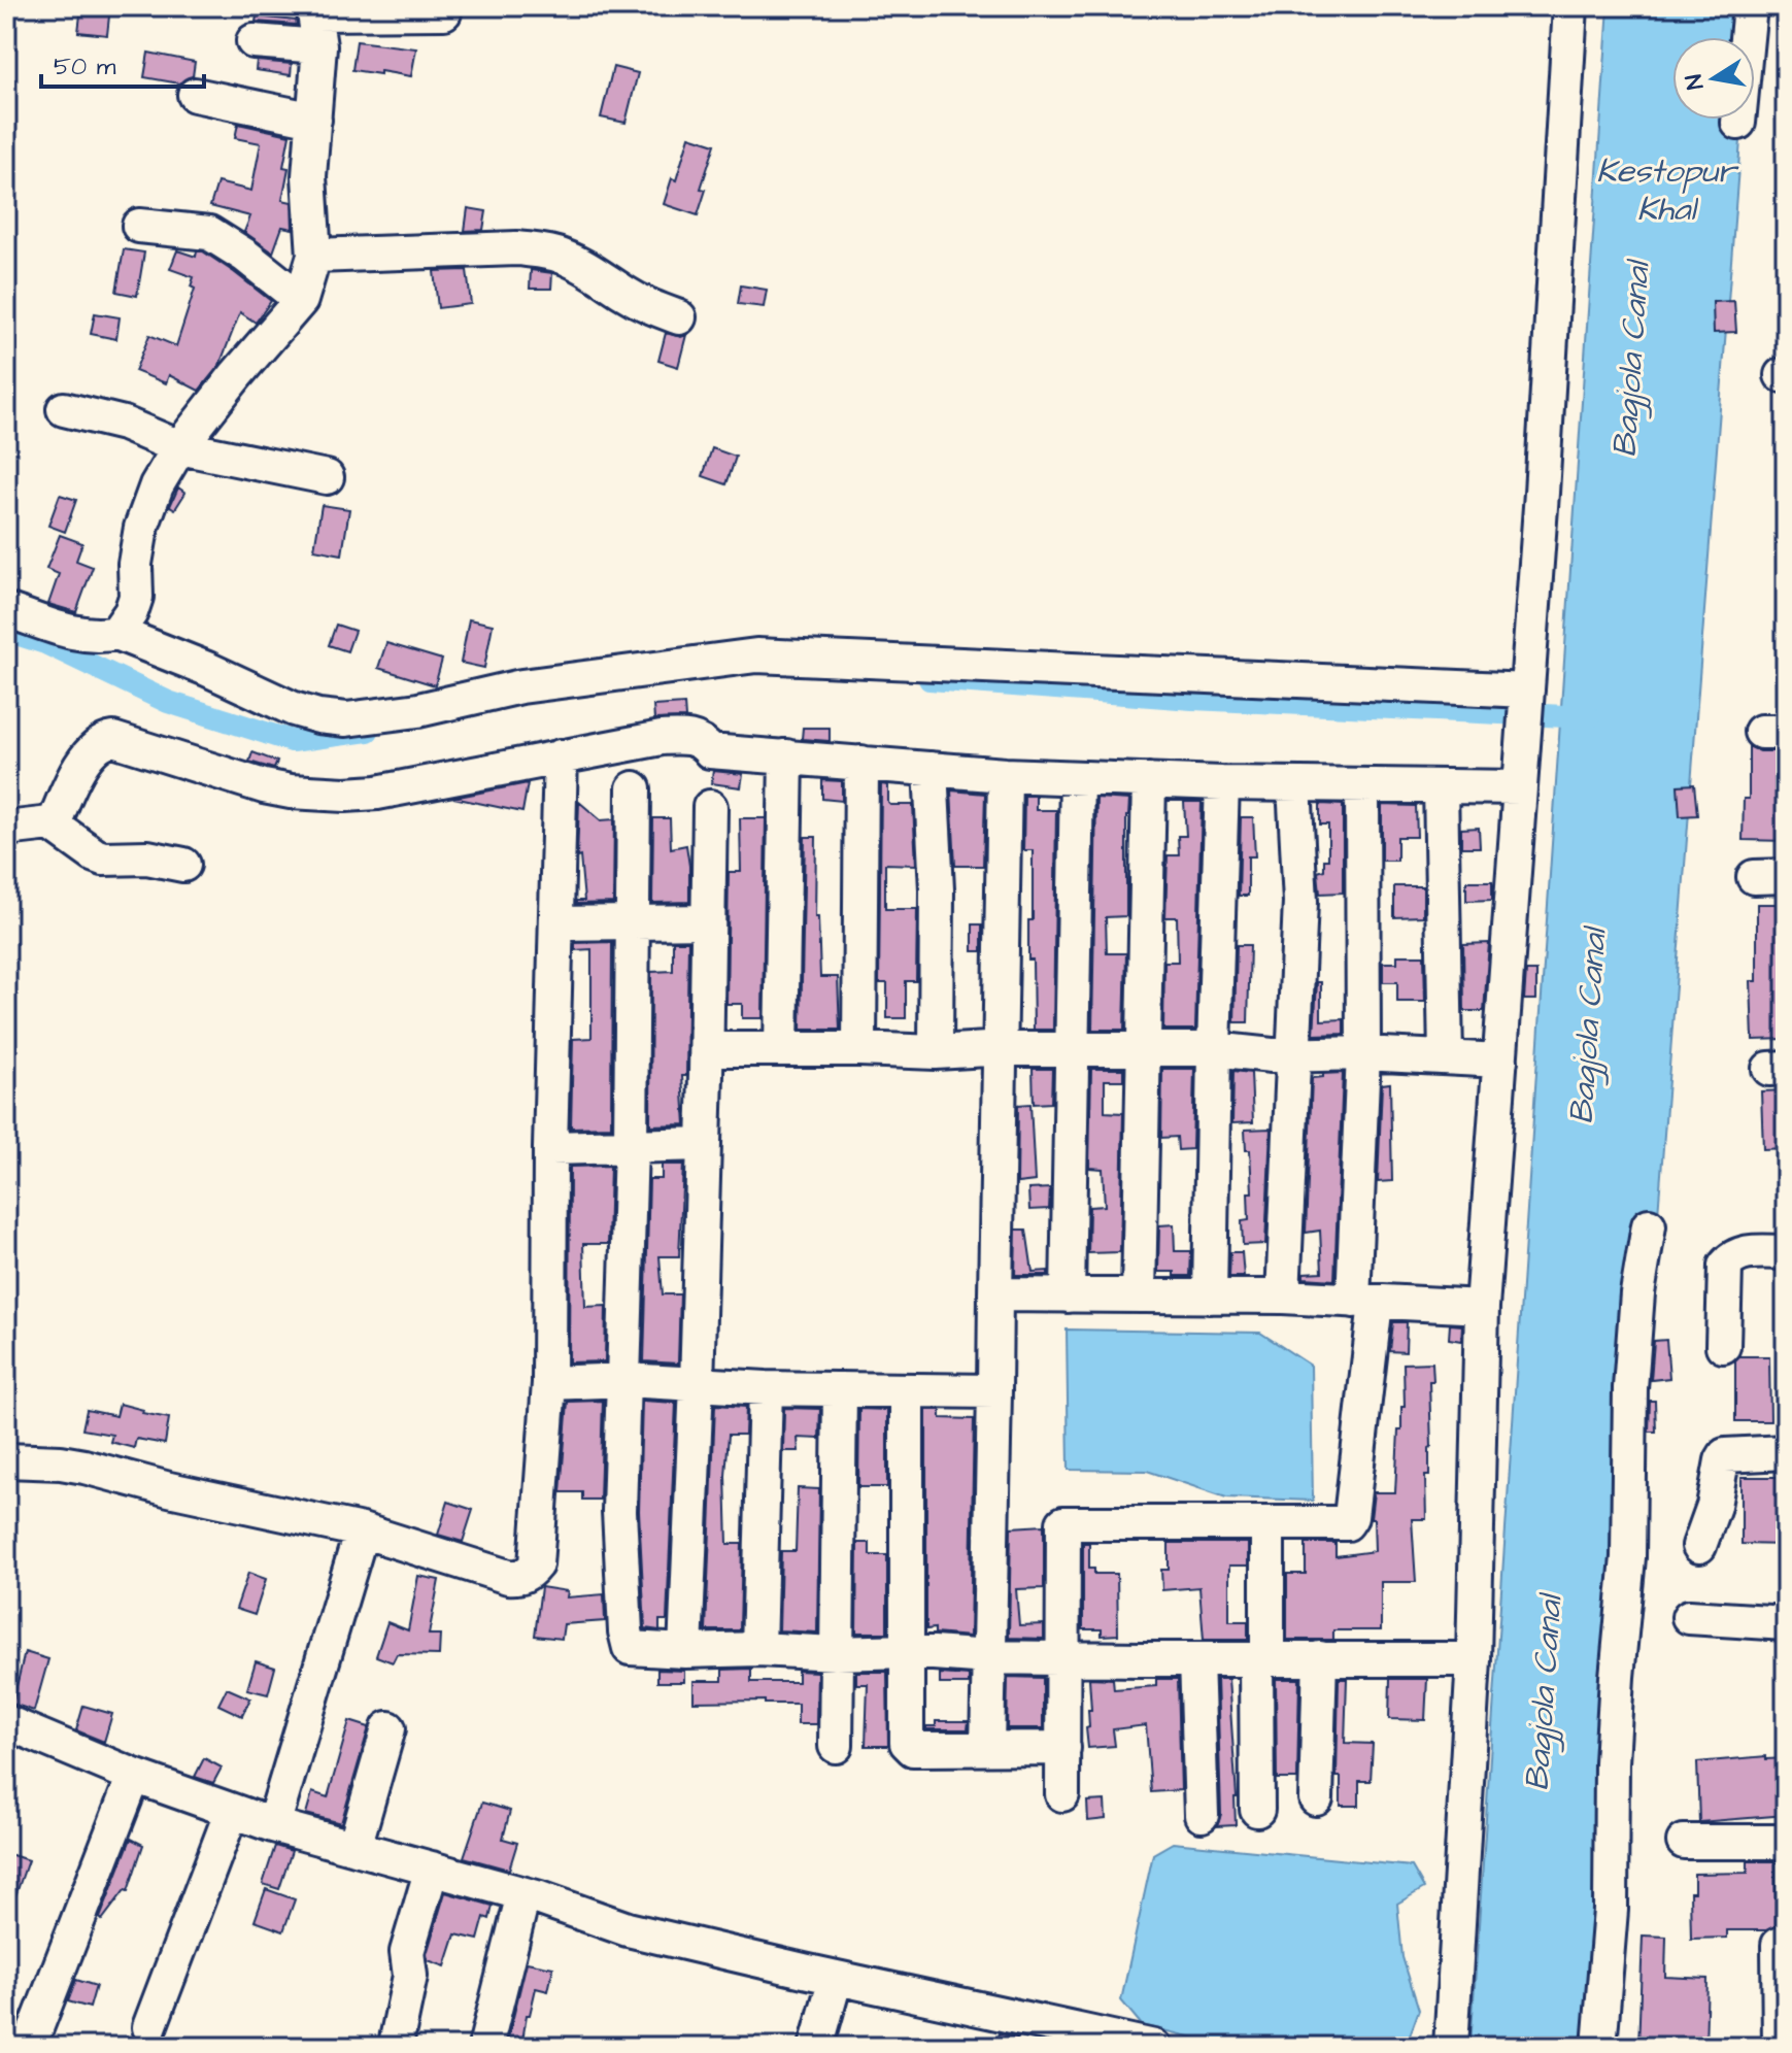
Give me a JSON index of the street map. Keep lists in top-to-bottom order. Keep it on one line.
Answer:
{"water":["Kestopur Khal","Bagjola Canal"],"scale_bar":"50 m","north":"left"}
